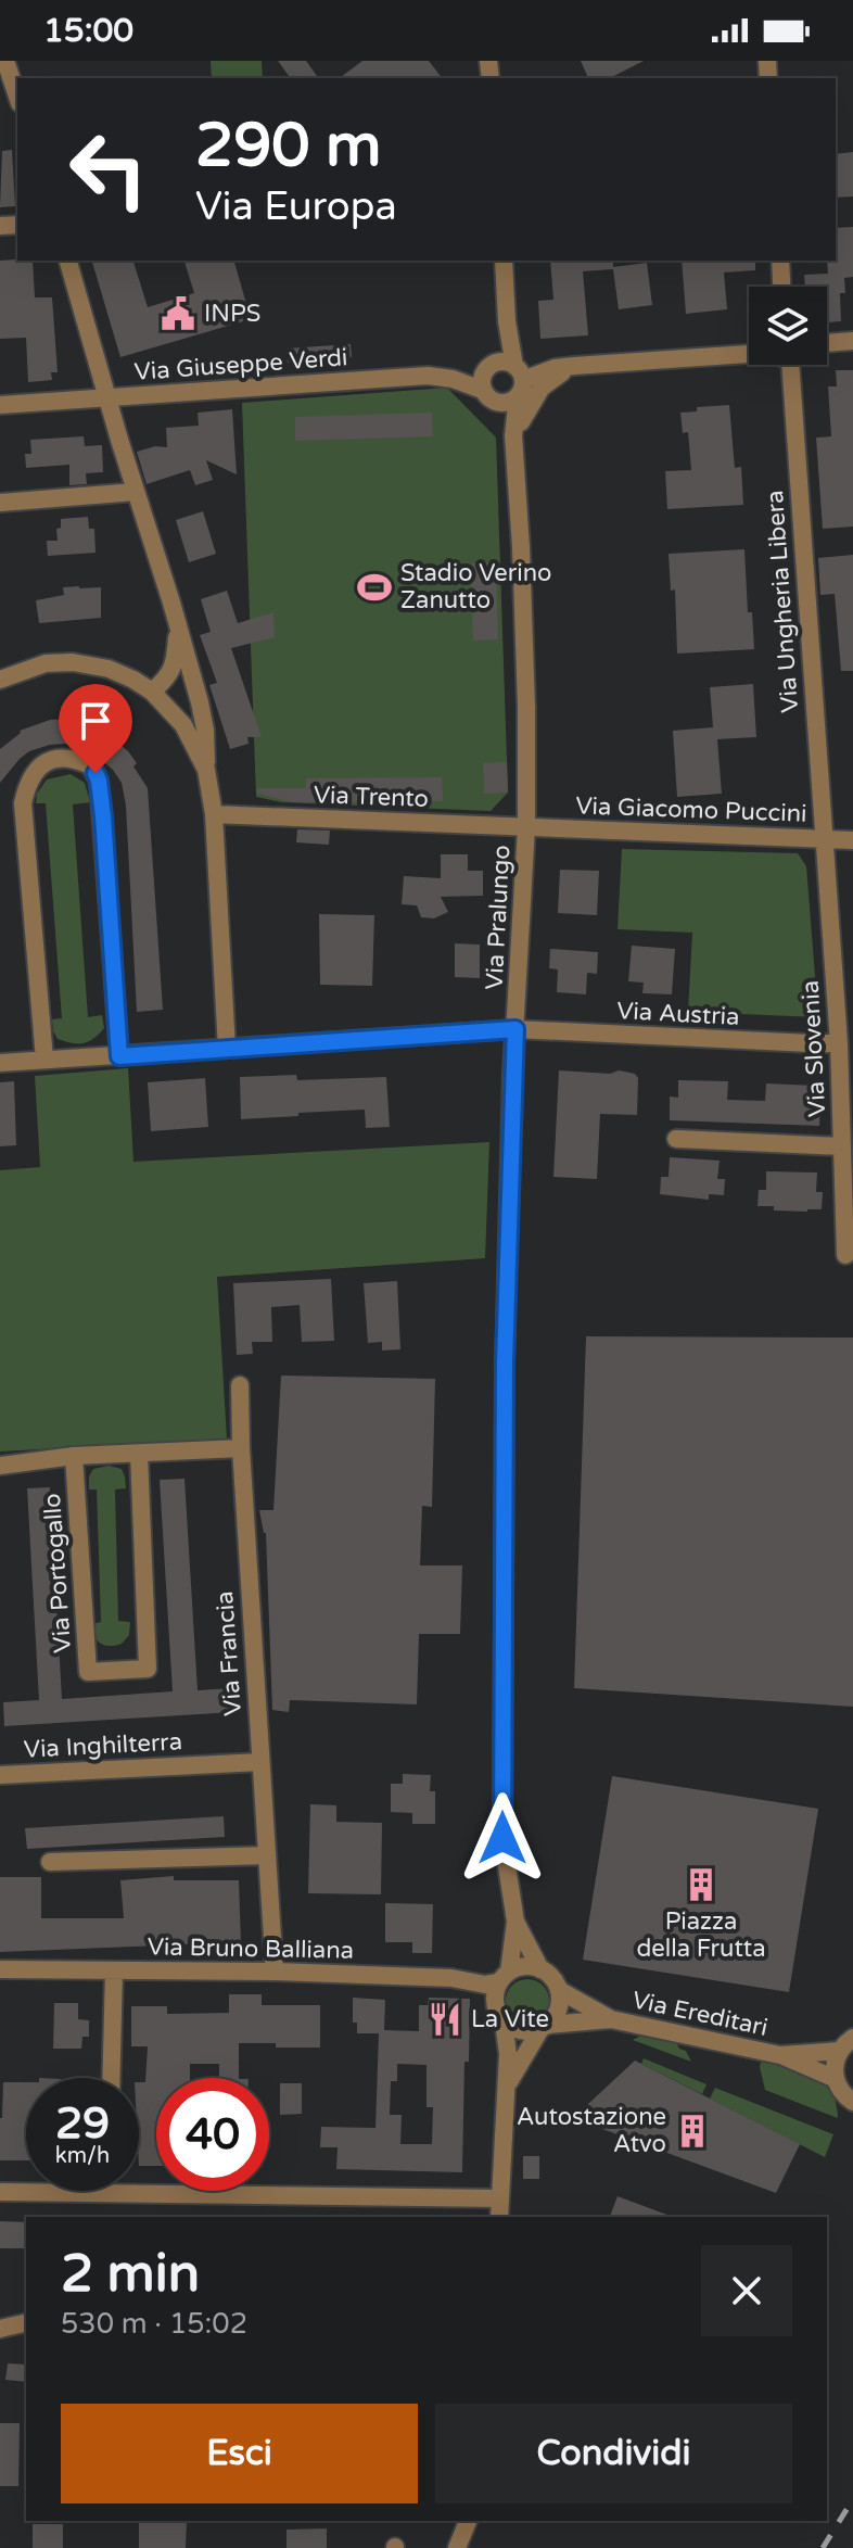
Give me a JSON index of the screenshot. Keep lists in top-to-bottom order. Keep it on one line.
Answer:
{"streets":{"street":["Via Giuseppe Verdi","Via Ungheria Libera","Via Trento","Via Giacomo Puccini","Via Pralungo","Via Austria","Via Slovenia","Via Portogallo","Via Francia","Via Inghilterra","Via Bruno Balliana","Via Ereditari"]},"crossings":[["Via Giuseppe Verdi","Via Pralungo"],["Via Ungheria Libera","Via Giacomo Puccini"],["Via Ungheria Libera","Via Slovenia"],["Via Trento","Via Giacomo Puccini"],["Via Trento","Via Pralungo"],["Via Giacomo Puccini","Via Pralungo"],["Via Giacomo Puccini","Via Slovenia"],["Via Pralungo","Via Austria"],["Via Pralungo","Via Bruno Balliana"],["Via Pralungo","Via Ereditari"],["Via Austria","Via Slovenia"],["Via Francia","Via Inghilterra"],["Via Francia","Via Bruno Balliana"],["Via Bruno Balliana","Via Ereditari"]],"places":{"public building":["INPS"],"sports":["Stadio Verino Zanutto"],"building":["Piazza della Frutta","Autostazione Atvo"],"restaurant":["La Vite"]},"page":{"status":"15:00","turn":["290 m","Via Europa"],"speed":"29 km/h","limit":"40","heading":["2 min","530 m · 15:02"],"buttons":["Esci","Condividi"]}}
